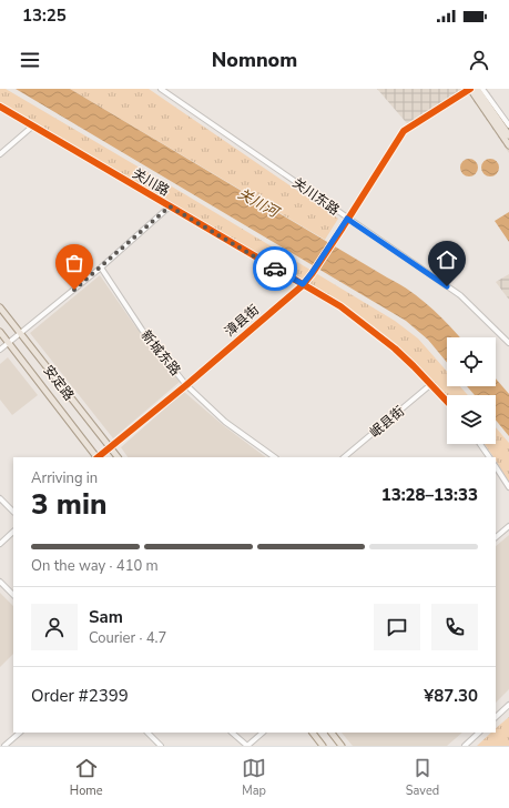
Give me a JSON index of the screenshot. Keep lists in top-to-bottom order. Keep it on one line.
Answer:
{"streets":{"main road":["安定路"],"street":["关川路","关川东路","漳县街","新城东路","岷县街"]},"crossings":[["关川路","漳县街"],["关川路","岷县街"],["关川东路","漳县街"],["漳县街","新城东路"],["漳县街","安定路"]],"water":["关川河"],"page":{"status":"13:25","header":"Nomnom","heading":["3 min","Arriving in","13:28–13:33"],"panel":["Sam","Courier · 4.7","Order #2399","¥87.30"],"bar":"On the way · 410 m","tabs":["Home","Map","Saved"]}}
